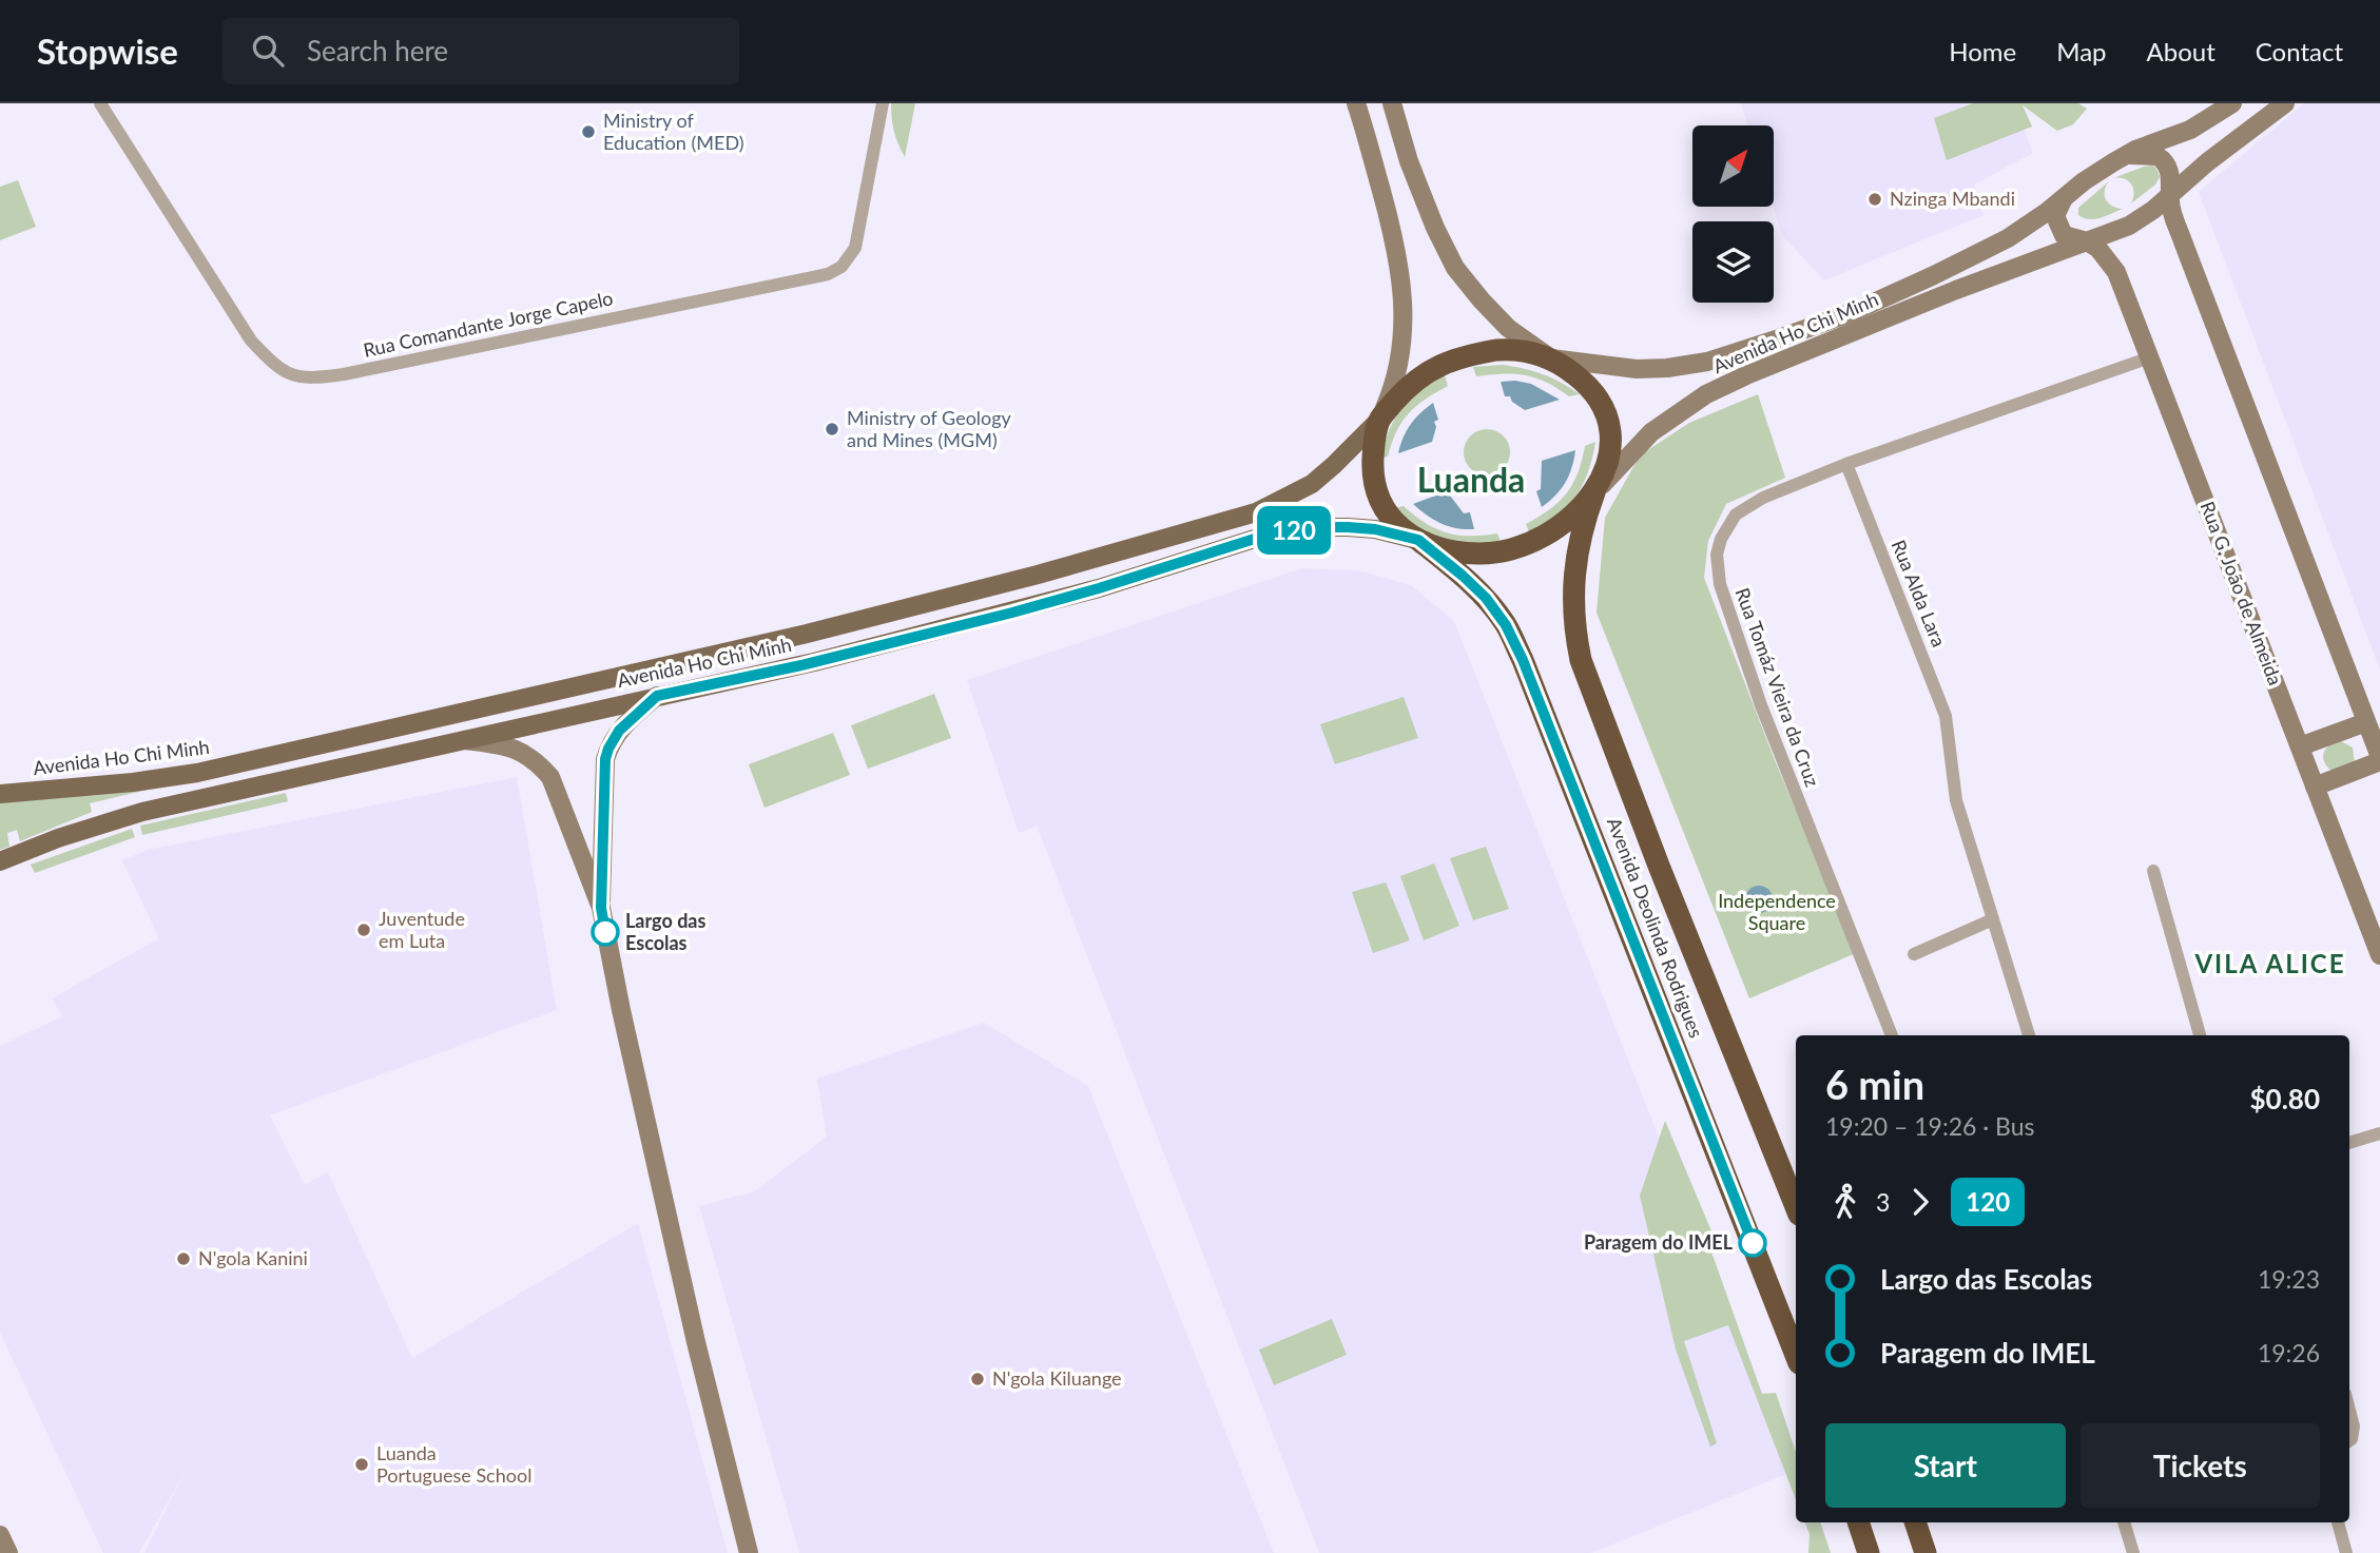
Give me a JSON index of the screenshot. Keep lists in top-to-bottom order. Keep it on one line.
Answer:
{"streets":{"highway":["Avenida Deolinda Rodrigues"],"main road":["Avenida Ho Chi Minh"],"street":["Rua Comandante Jorge Capelo","Rua Alda Lara","Rua G. João de Almeida","Rua Tomáz Vieira da Cruz"]},"crossings":[["Avenida Ho Chi Minh","Rua G. João de Almeida"],["Avenida Ho Chi Minh","Avenida Deolinda Rodrigues"],["Rua Alda Lara","Rua Tomáz Vieira da Cruz"],["Rua G. João de Almeida","Rua Tomáz Vieira da Cruz"]],"districts":["Luanda","VILA ALICE"],"parks":["Independence Square"],"places":["Ministry of Education (MED)","Nzinga Mbandi","Ministry of Geology and Mines (MGM)","Juventude em Luta","Largo das Escolas","Paragem do IMEL","N'gola Kanini","N'gola Kiluange","Luanda Portuguese School"],"lines":["bus line 120"],"north":"top right","page":{"header":"Stopwise","search":"Search here","nav":["Home","Map","About","Contact"],"on_map":"120","heading":["6 min","19:20 – 19:26 · Bus","$0.80"],"legs":["3","120"],"list":[{"name":"Largo das Escolas","value":"19:23"},{"name":"Paragem do IMEL","value":"19:26"}],"buttons":["Start","Tickets"]}}
